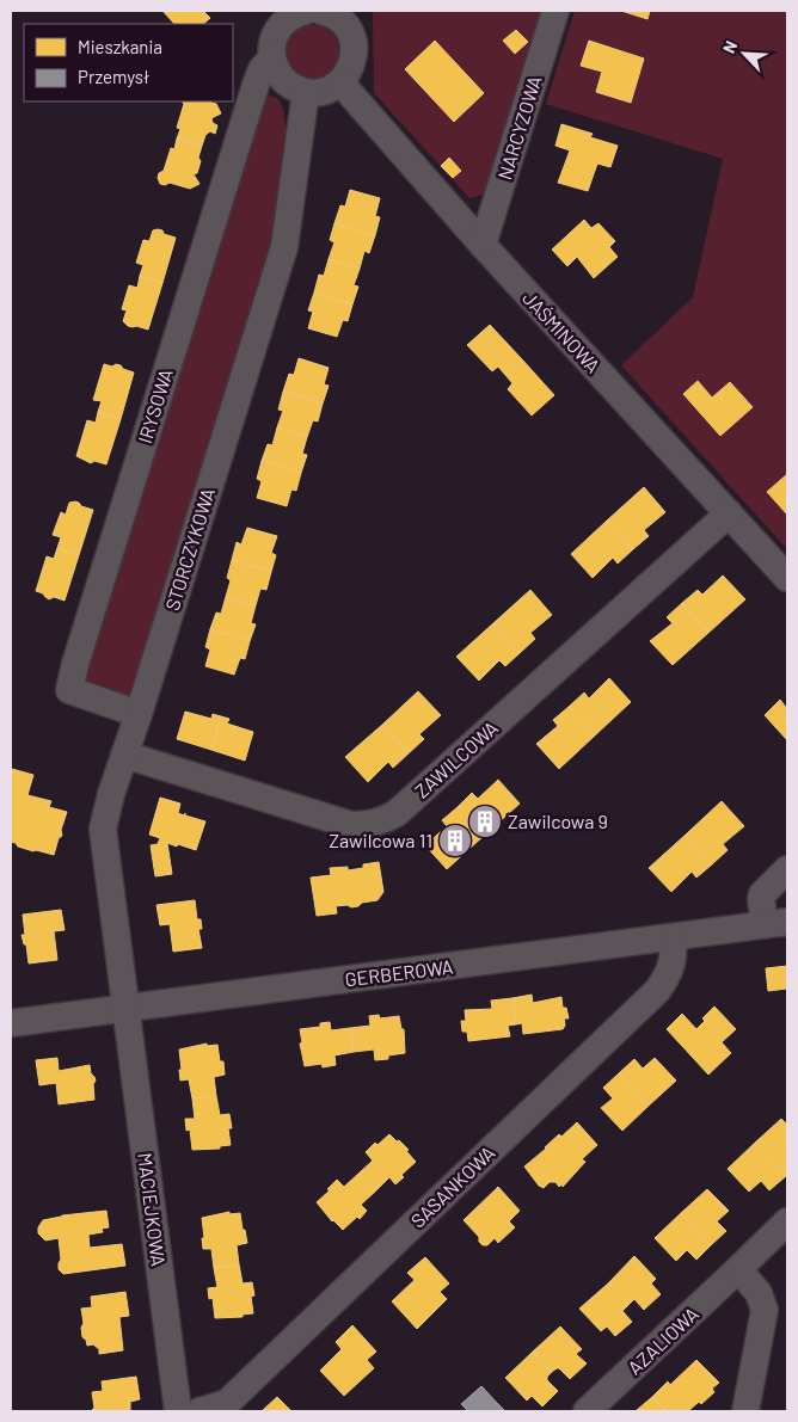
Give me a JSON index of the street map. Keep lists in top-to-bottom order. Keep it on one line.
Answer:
{"streets":{"street":["NARCYZOWA","JAŚMINOWA","IRYSOWA","STORCZYKOWA","ZAWILCOWA","GERBEROWA","SASANKOWA","MACIEJKOWA","AZALIOWA"]},"crossings":[["NARCYZOWA","JAŚMINOWA"],["JAŚMINOWA","ZAWILCOWA"],["IRYSOWA","STORCZYKOWA"],["STORCZYKOWA","ZAWILCOWA"],["STORCZYKOWA","GERBEROWA"],["STORCZYKOWA","MACIEJKOWA"],["GERBEROWA","SASANKOWA"],["GERBEROWA","MACIEJKOWA"]],"places":{"building":["Zawilcowa 9","Zawilcowa 11"]},"legend":["Mieszkania","Przemysł"],"north":"top left"}
